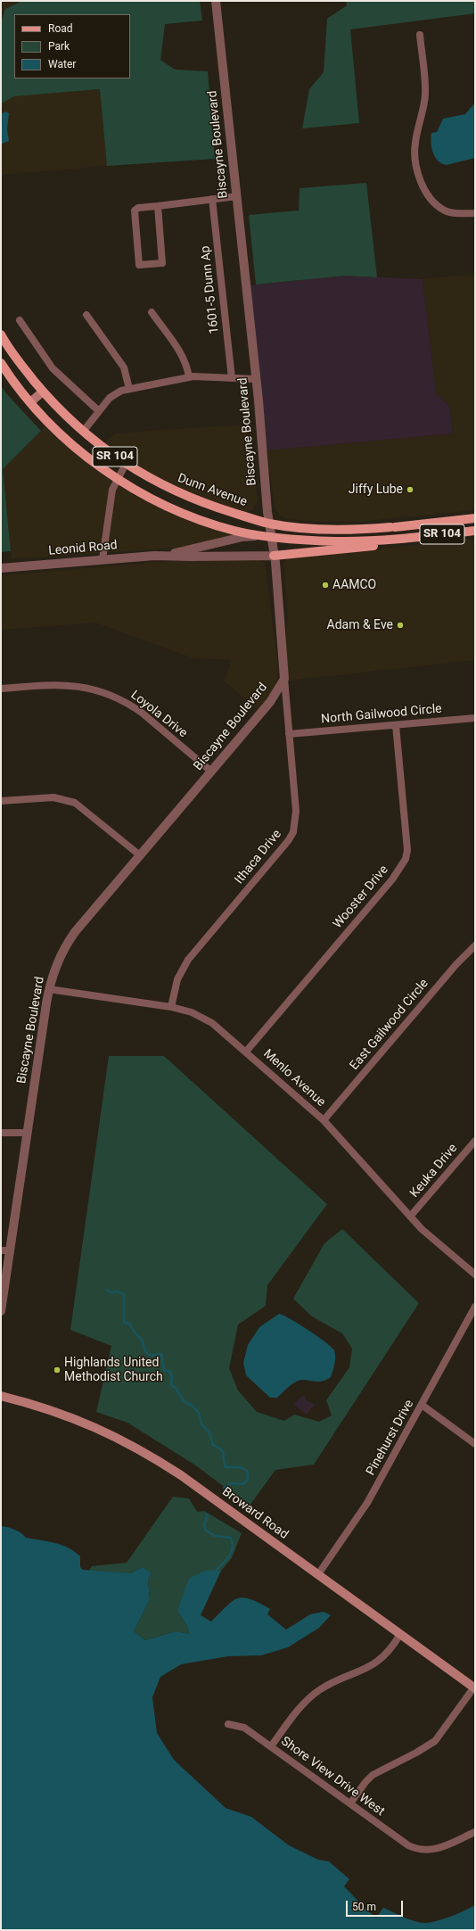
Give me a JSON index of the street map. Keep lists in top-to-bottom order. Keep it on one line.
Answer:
{"streets":{"main road":["SR 104","Dunn Avenue","Broward Road"],"street":["Biscayne Boulevard","1601-5 Dunn Ap","Leonid Road","Loyola Drive","North Gailwood Circle","Ithaca Drive","Wooster Drive","East Gailwood Circle","Menlo Avenue","Keuka Drive","Pinehurst Drive","Shore View Drive West"]},"crossings":[["Biscayne Boulevard","SR 104"],["Biscayne Boulevard","Dunn Avenue"],["Biscayne Boulevard","Leonid Road"],["Biscayne Boulevard","Loyola Drive"],["Biscayne Boulevard","Ithaca Drive"],["Biscayne Boulevard","Menlo Avenue"],["SR 104","Leonid Road"],["North Gailwood Circle","Ithaca Drive"],["North Gailwood Circle","Wooster Drive"],["Ithaca Drive","Menlo Avenue"],["Wooster Drive","Menlo Avenue"],["East Gailwood Circle","Menlo Avenue"],["Menlo Avenue","Keuka Drive"],["Pinehurst Drive","Broward Road"]],"places":["Jiffy Lube","AAMCO","Adam & Eve","Highlands United Methodist Church"],"legend":["Road","Park","Water"],"scale_bar":"50 m"}
